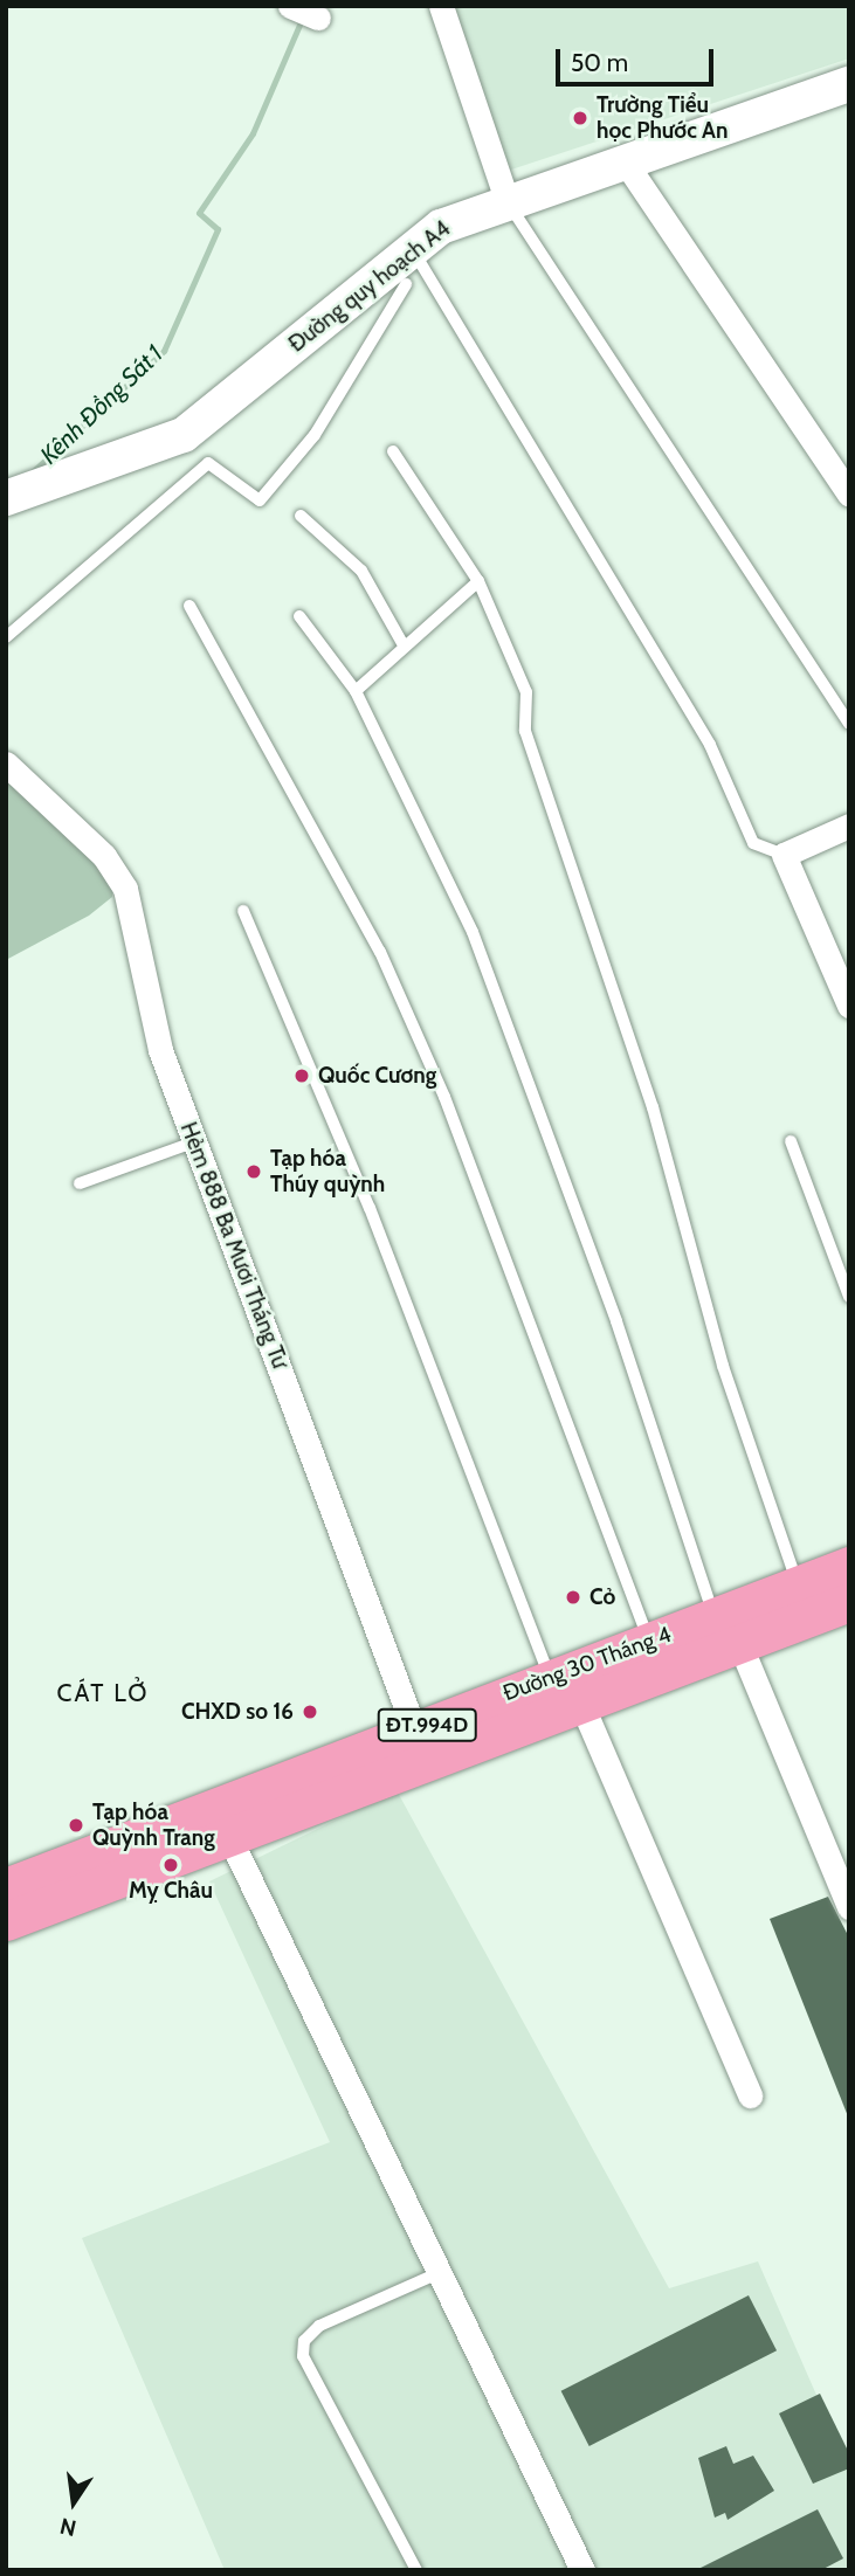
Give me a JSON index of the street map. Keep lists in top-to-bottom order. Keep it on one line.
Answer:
{"streets":{"main road":["Đường 30 Tháng 4","ĐT.994D"],"street":["Đường quy hoạch A4","Hẻm 888 Ba Mươi Tháng Tư"]},"crossings":[["Hẻm 888 Ba Mươi Tháng Tư","Đường 30 Tháng 4"]],"districts":["CÁT LỞ"],"water":["Kênh Đồng Sát 1"],"places":["Trường Tiểu học Phước An","Quốc Cương","Tạp hóa Thúy quỳnh","Cỏ","CHXD so 16","Tạp hóa Quỳnh Trang","Mỵ Châu"],"scale_bar":"50 m","north":"bottom"}
